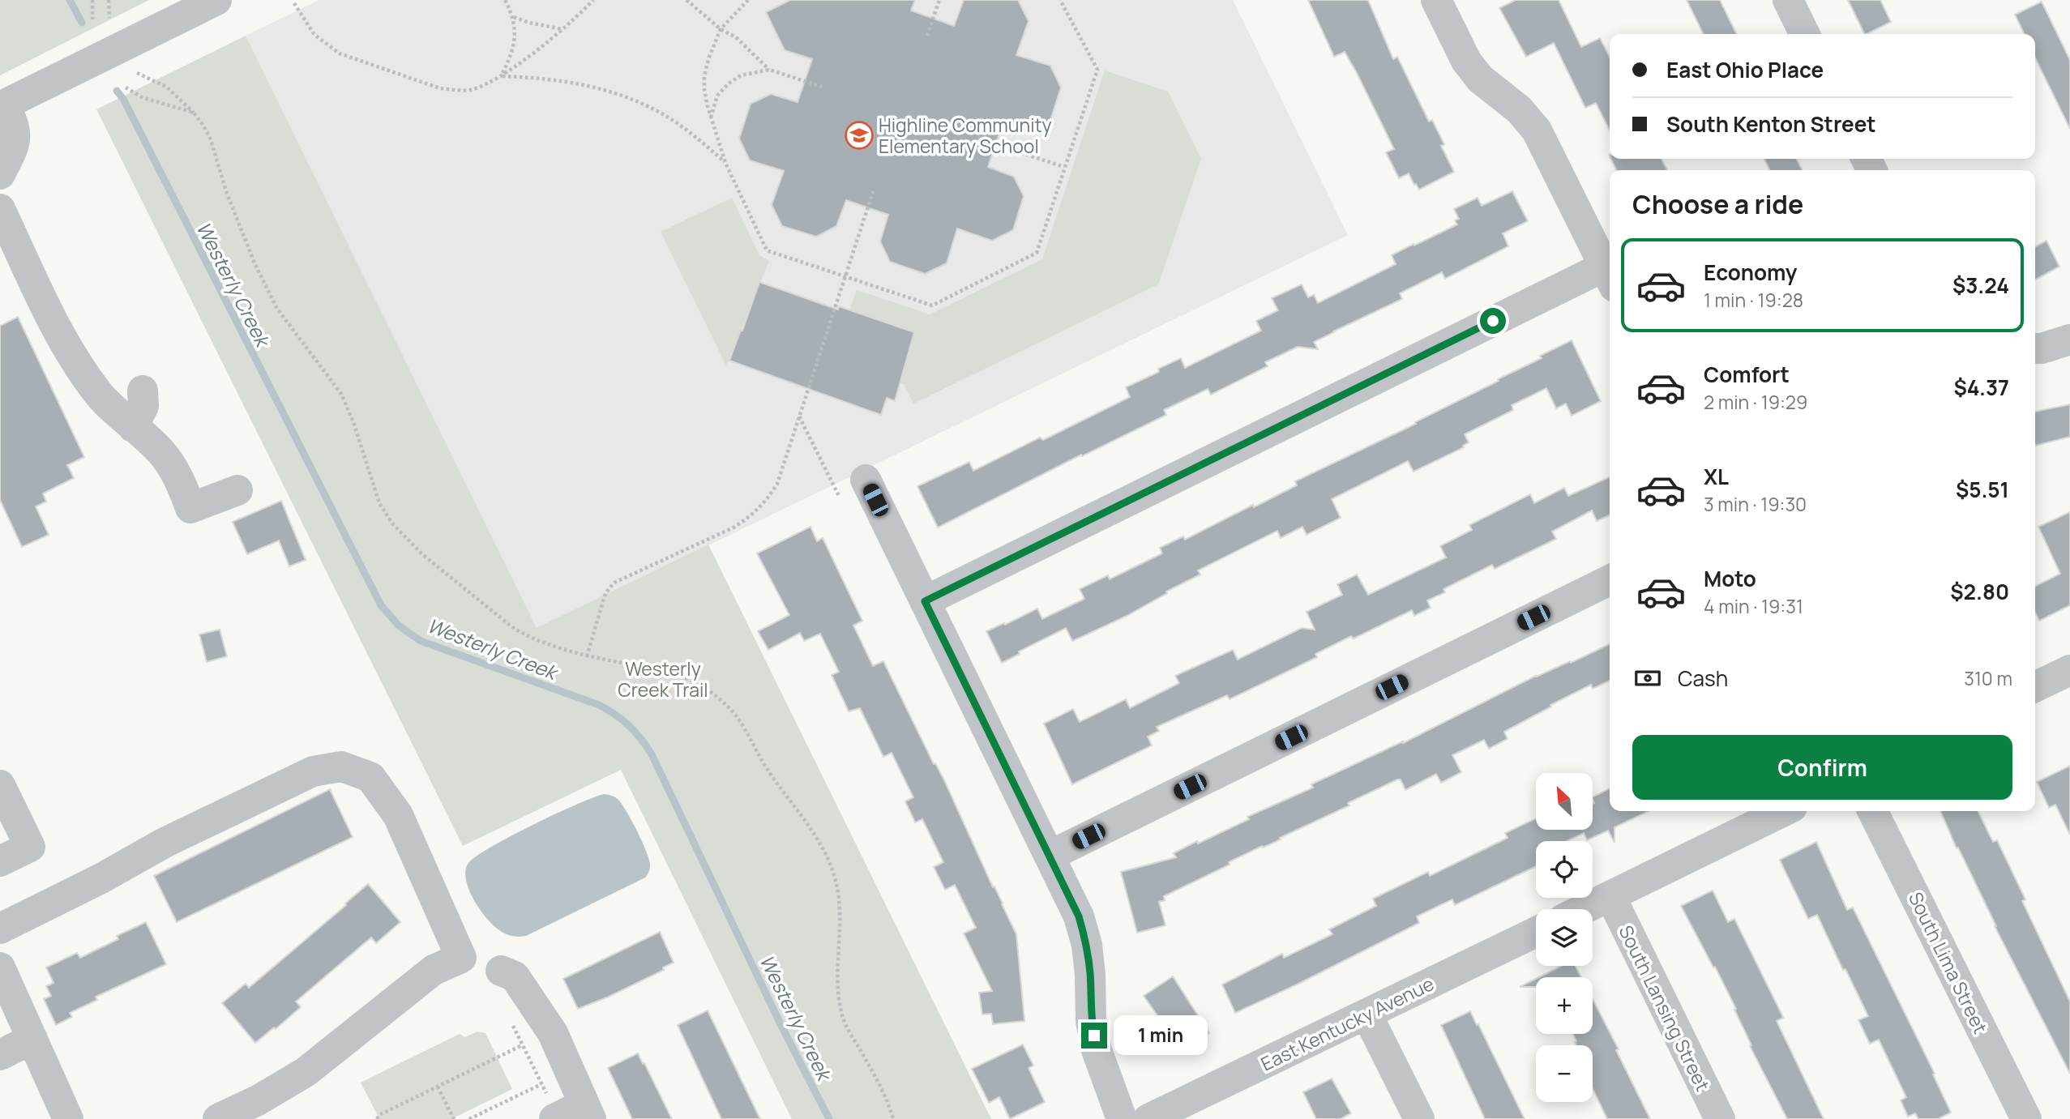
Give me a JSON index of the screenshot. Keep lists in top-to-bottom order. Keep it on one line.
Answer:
{"streets":{"street":["South Lima Street","South Lansing Street","East Kentucky Avenue"]},"water":["Westerly Creek"],"parks":["Westerly Creek Trail"],"places":{"school or university":["Highline Community Elementary School"]},"north":"top left","page":{"banner":["East Ohio Place","South Kenton Street"],"heading":"Choose a ride","list":[{"name":"Economy","note":"1 min · 19:28","value":"$3.24"},{"name":"Comfort","note":"2 min · 19:29","value":"$4.37"},{"name":"XL","note":"3 min · 19:30","value":"$5.51"},{"name":"Moto","note":"4 min · 19:31","value":"$2.80"}],"pay":["Cash","310 m"],"buttons":"Confirm","map_buttons":["+","−"],"bubble":"1 min"}}
